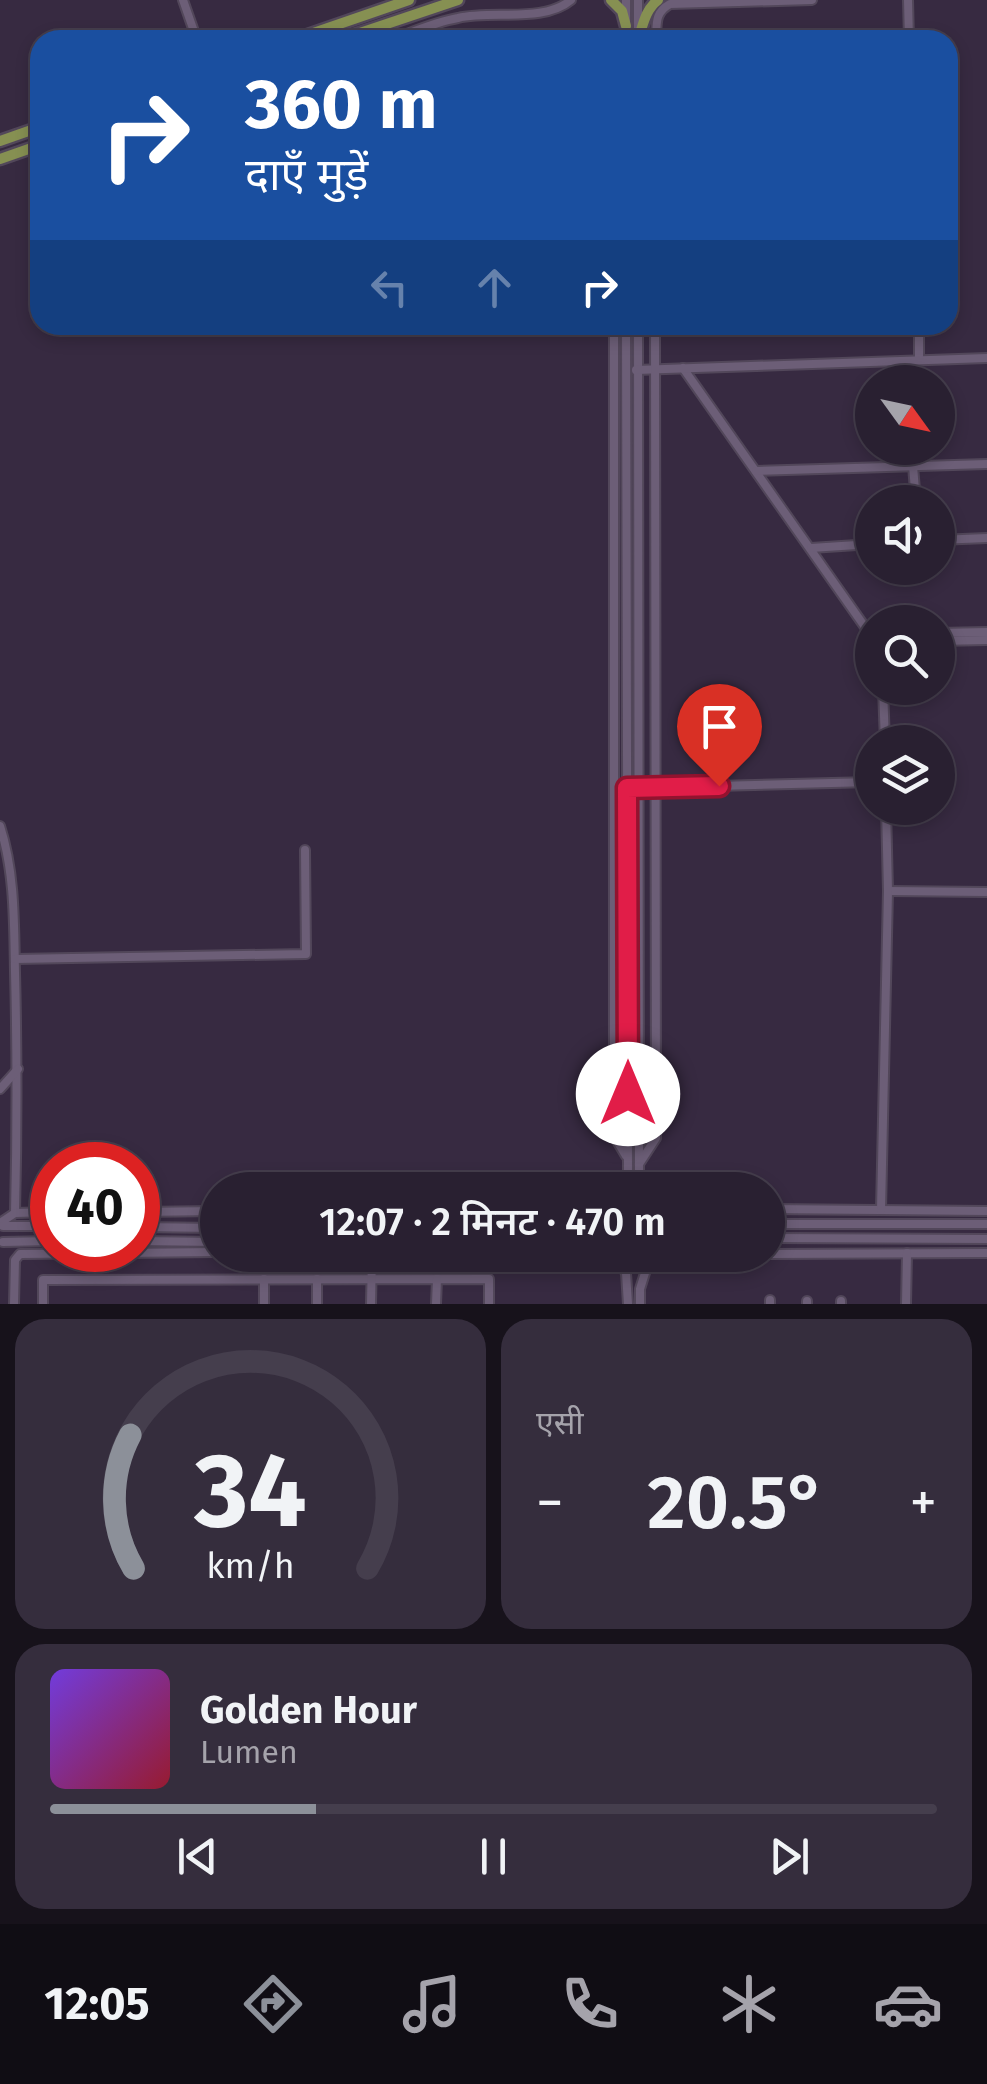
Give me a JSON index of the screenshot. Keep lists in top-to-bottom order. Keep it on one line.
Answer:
{"north":"bottom right","page":{"turn":["360 m","दाएँ मुड़ें"],"limit":"40","trip":"12:07 · 2 मिनट · 470 m","tile":"एसी","heat":["−","20.5°","+"],"song":["Golden Hour","Lumen"],"tabs":"12:05","gauge":["34","km/h"]}}
